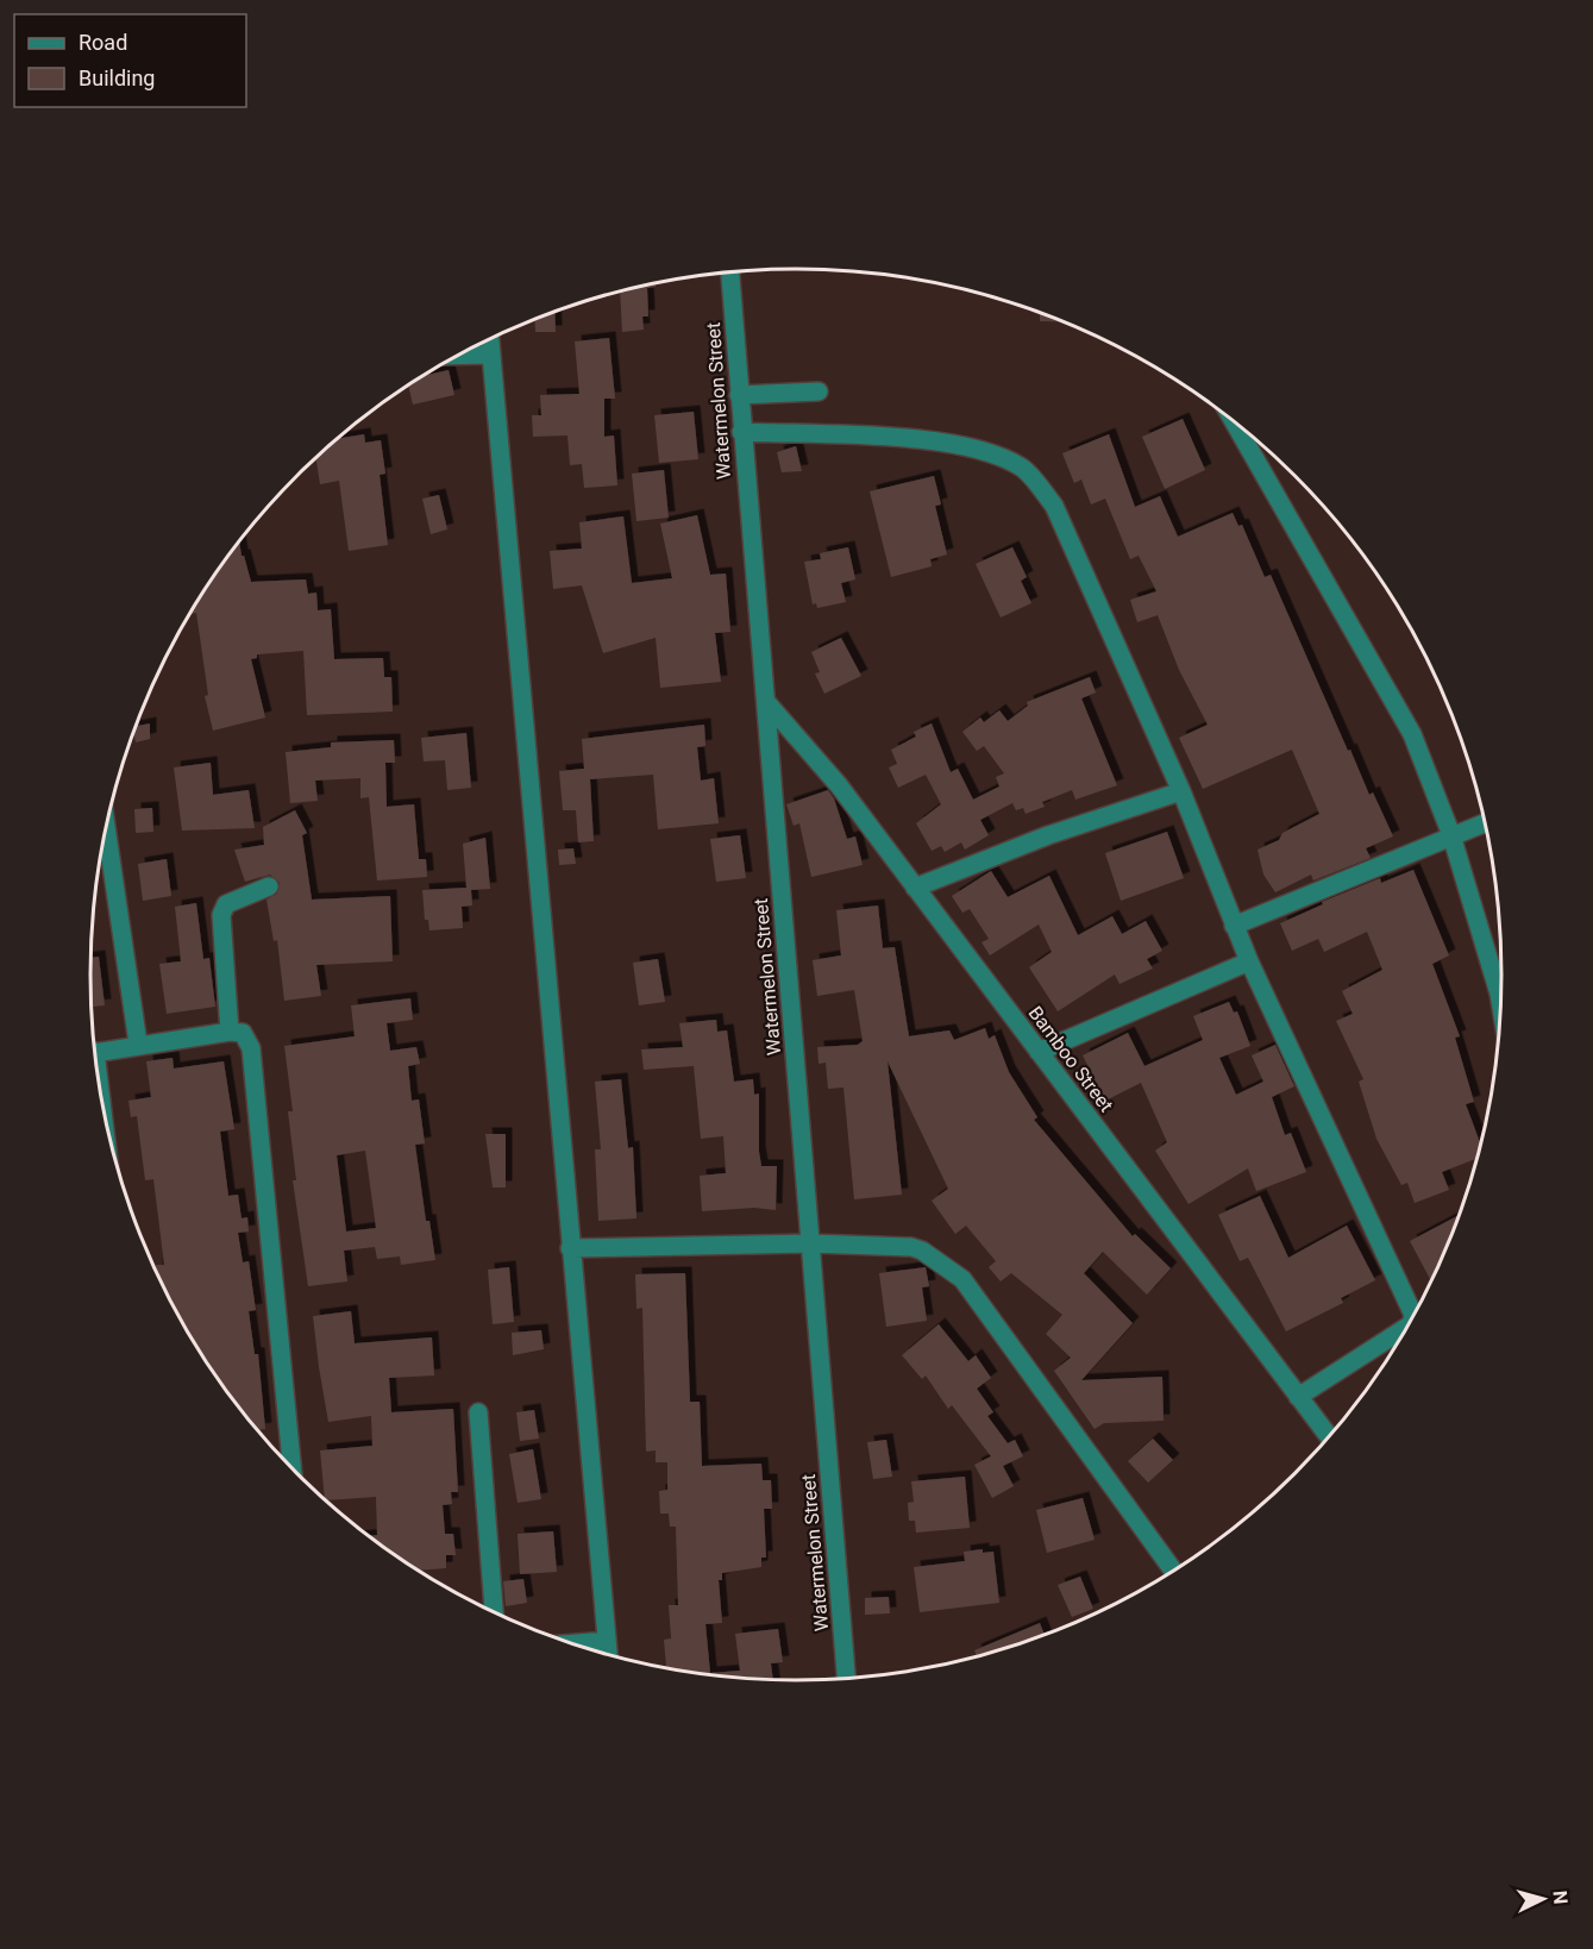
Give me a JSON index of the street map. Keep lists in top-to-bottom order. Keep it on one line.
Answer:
{"streets":{"street":["Watermelon Street","Bamboo Street"]},"crossings":[["Watermelon Street","Bamboo Street"]],"legend":["Road","Building"],"north":"right"}
